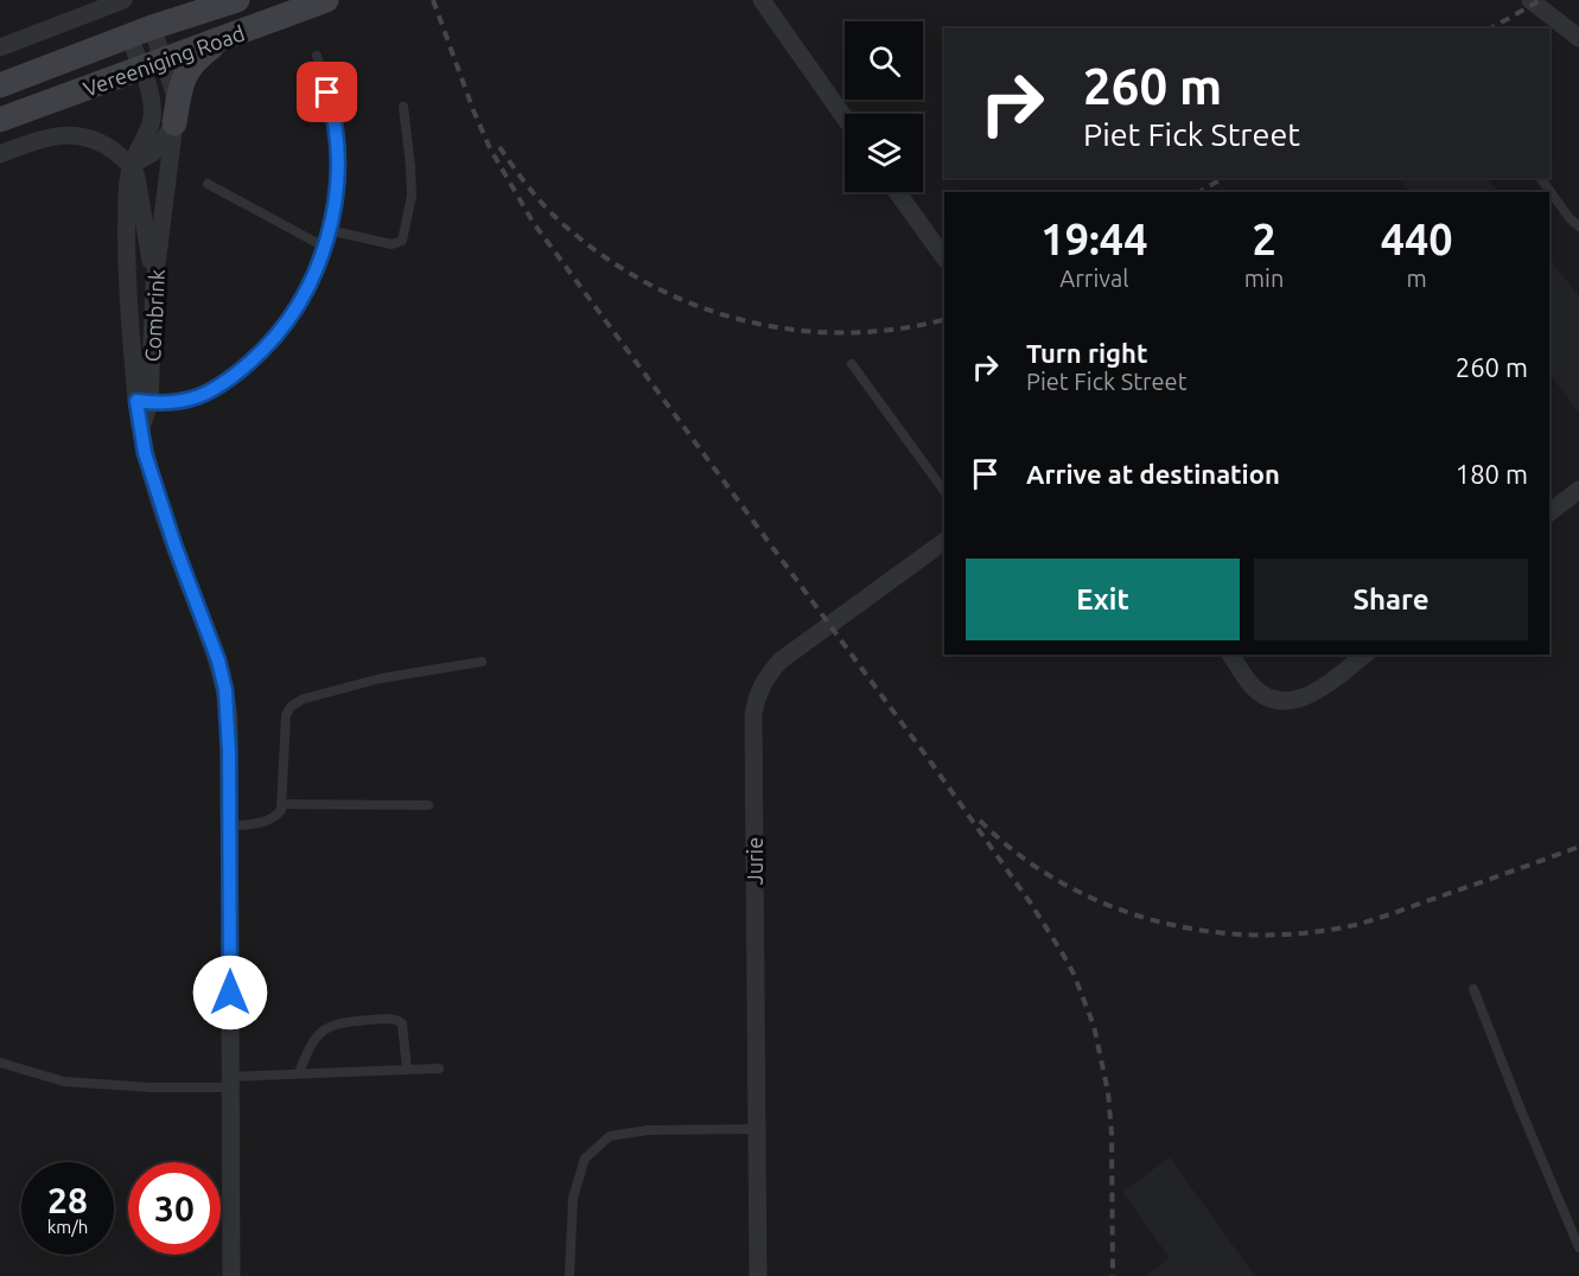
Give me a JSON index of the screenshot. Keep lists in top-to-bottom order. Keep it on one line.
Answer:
{"streets":{"main road":["Vereeniging Road"],"street":["Combrink","Jurie"]},"crossings":[["Vereeniging Road","Combrink"]],"page":{"turn":["260 m","Piet Fick Street"],"eta":["19:44","Arrival","2","min","440","m"],"list":[{"name":"Turn right","note":"Piet Fick Street","value":"260 m"},{"name":"Arrive at destination","value":"180 m"}],"buttons":["Exit","Share"],"speed":"28 km/h","limit":"30"}}
